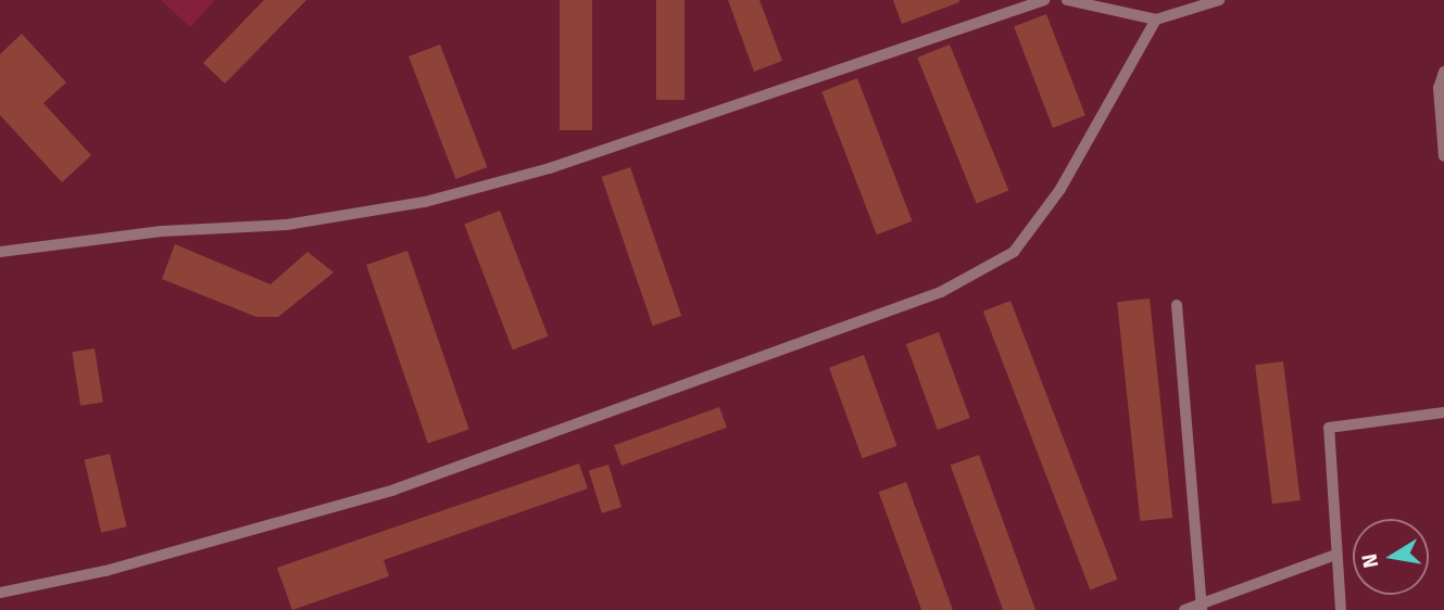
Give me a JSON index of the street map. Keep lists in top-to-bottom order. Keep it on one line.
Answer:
{"north":"left"}
